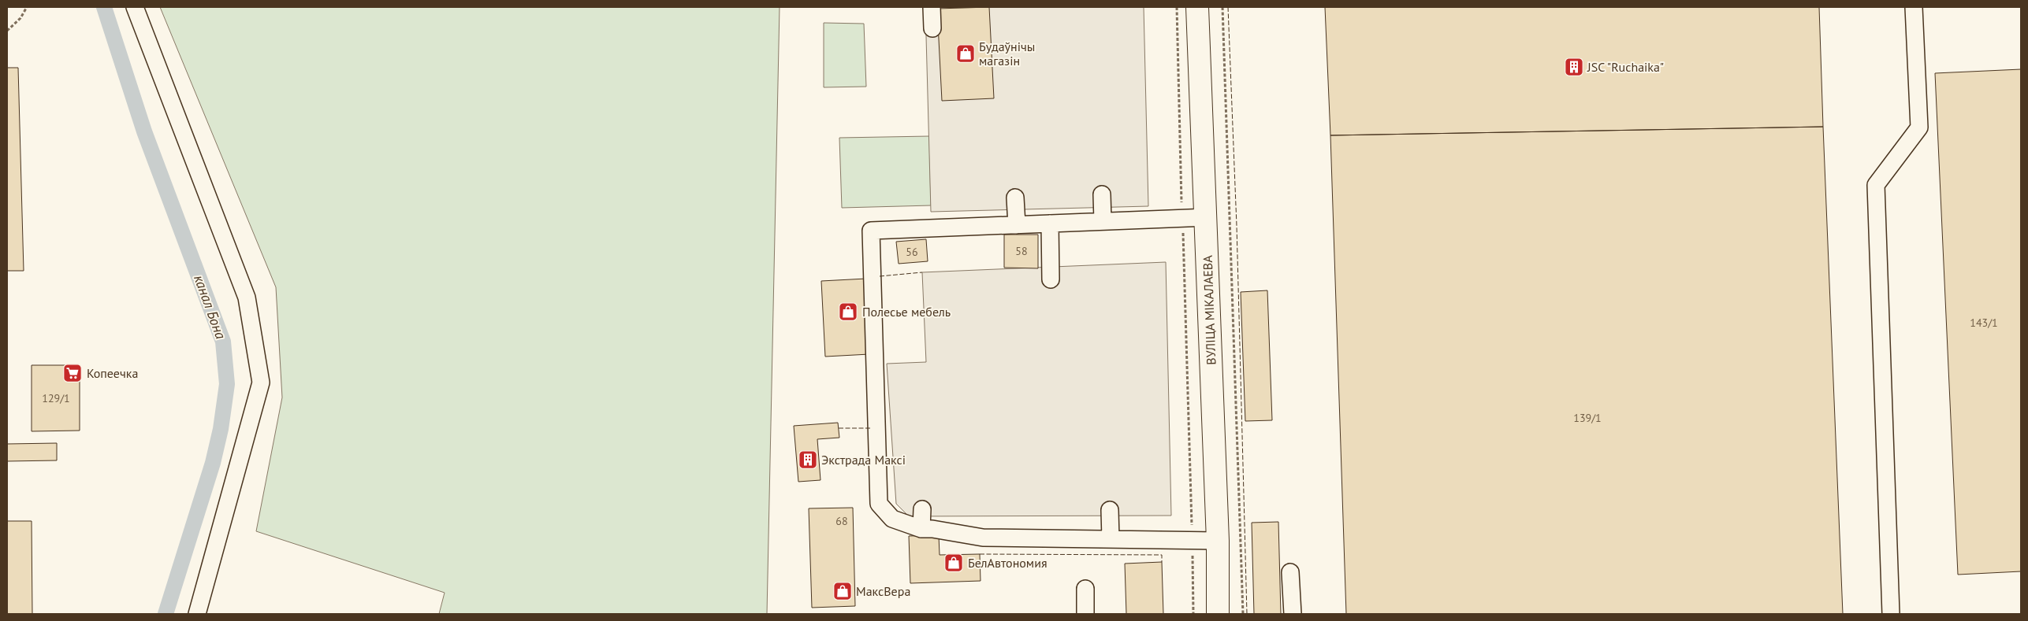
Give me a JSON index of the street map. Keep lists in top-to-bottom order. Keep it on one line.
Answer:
{"streets":{"main road":["ВУЛІЦА МІКАЛАЕВА"]},"water":["канал Бона"],"places":{"shop":["Будаўнічы магазін","Полесье мебель","БелАвтономия","МаксBepa"],"building":["JSC \"Ruchaika\"","Экстрада Максі"],"supermarket":["Копеечка"]},"house_numbers":["58","56","143/1","129/1","139/1","68"]}
